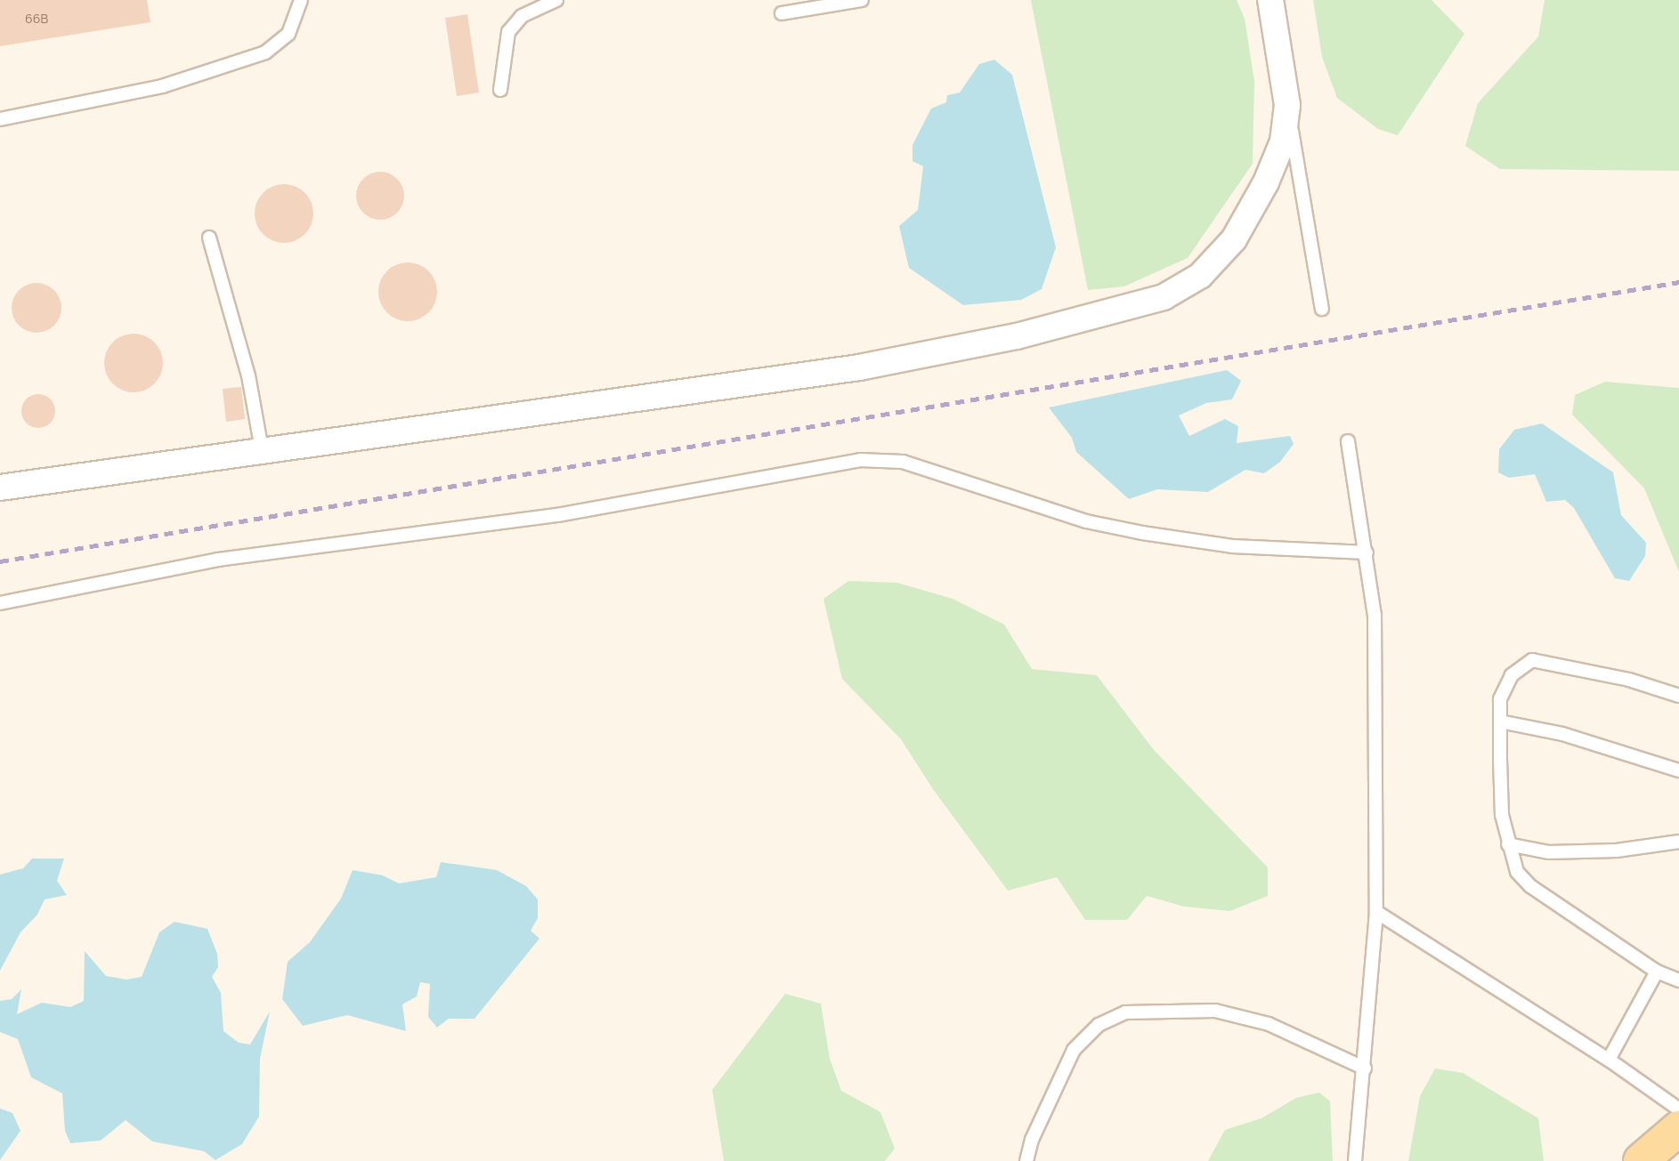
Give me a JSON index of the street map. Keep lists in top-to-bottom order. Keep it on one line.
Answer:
{"house_numbers":["66В"]}
